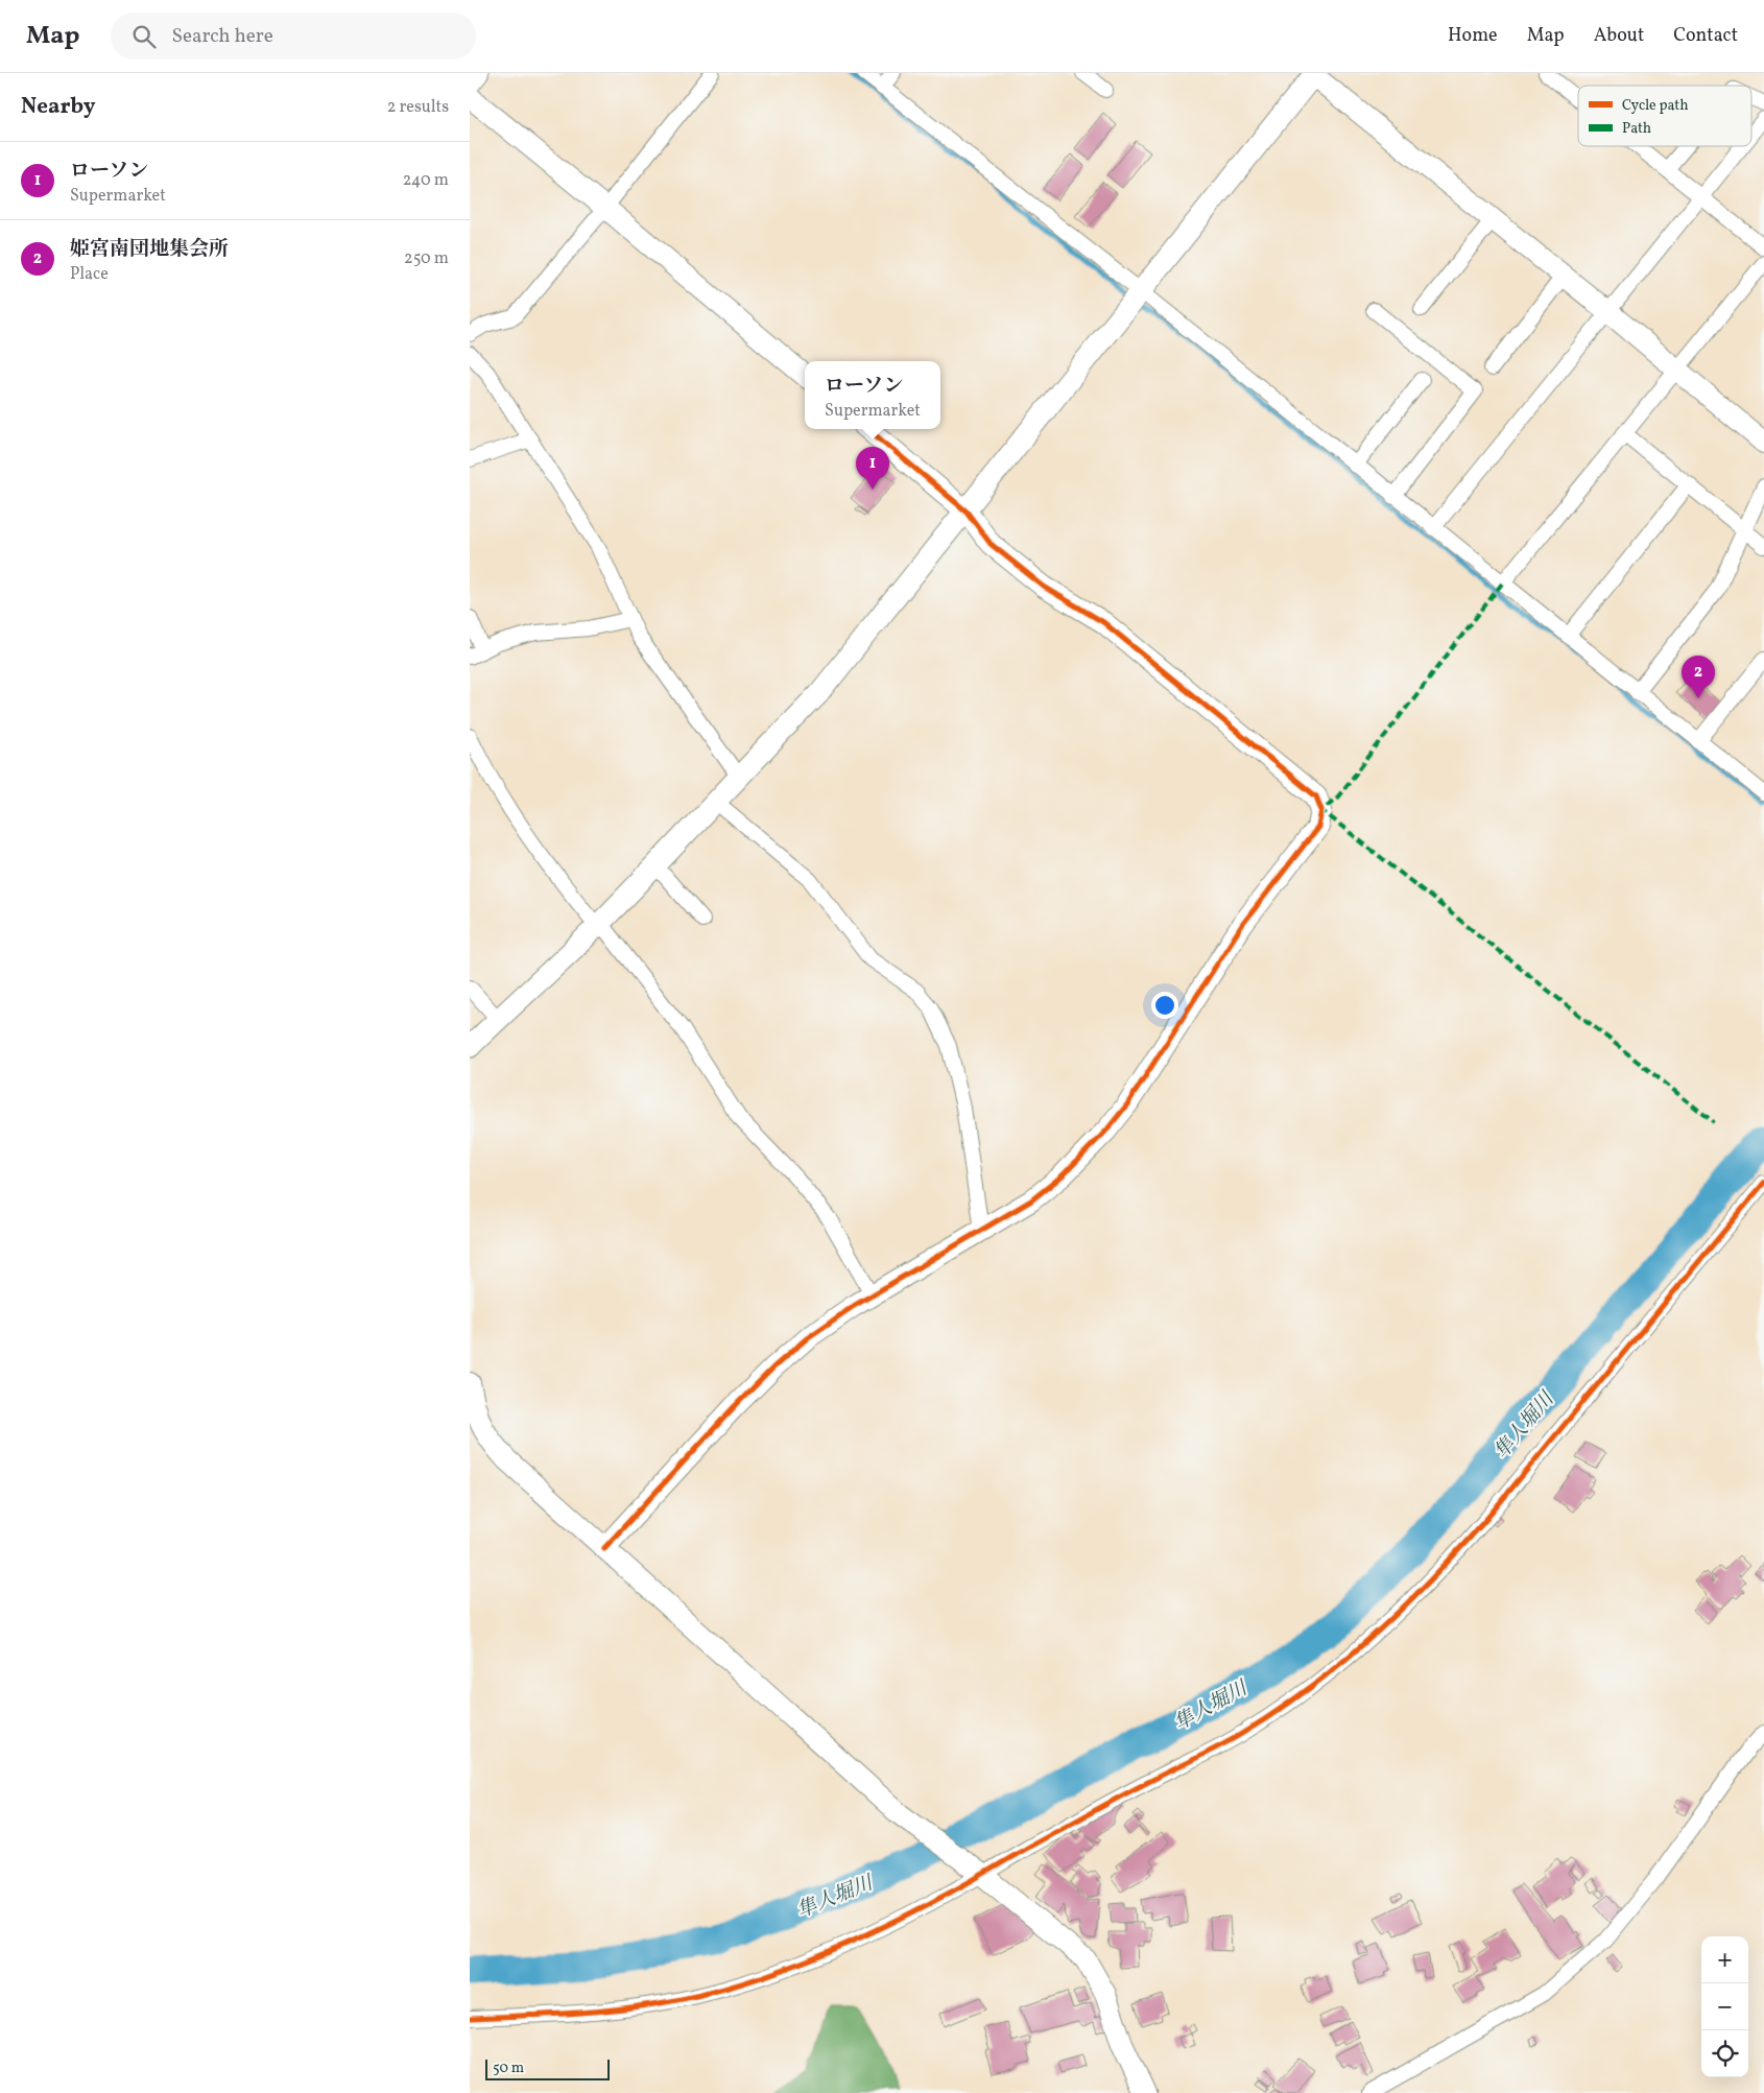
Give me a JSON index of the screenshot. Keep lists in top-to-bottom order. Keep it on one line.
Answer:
{"water":["隼人堀川"],"legend":["Cycle path","Path"],"scale_bar":"50 m","page":{"header":"Map","search":"Search here","nav":["Home","Map","About","Contact"],"heading":["Nearby","2 results"],"list":[{"mark":"1","name":"ローソン","note":"Supermarket","value":"240 m"},{"mark":"2","name":"姫宮南団地集会所","note":"Place","value":"250 m"}],"popup":["ローソン","Supermarket"],"pins":["1","2"],"map_buttons":["+","−"],"scale":"50 m"}}
